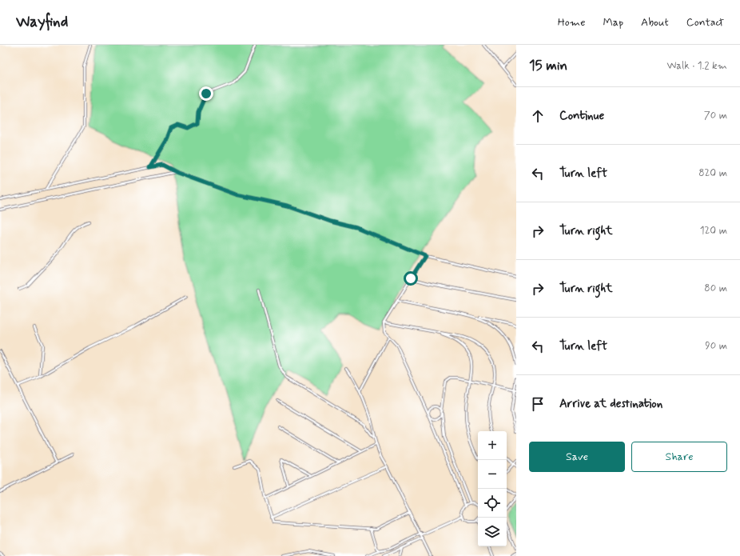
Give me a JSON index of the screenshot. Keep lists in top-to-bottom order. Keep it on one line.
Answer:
{"page":{"header":"Wayfind","nav":["Home","Map","About","Contact"],"heading":["15 min","Walk · 1.2 km"],"list":[["Continue","70 m"],["Turn left","820 m"],["Turn right","120 m"],["Turn right","80 m"],["Turn left","90 m"],"Arrive at destination"],"map_buttons":["+","−"],"buttons":["Save","Share"]}}
